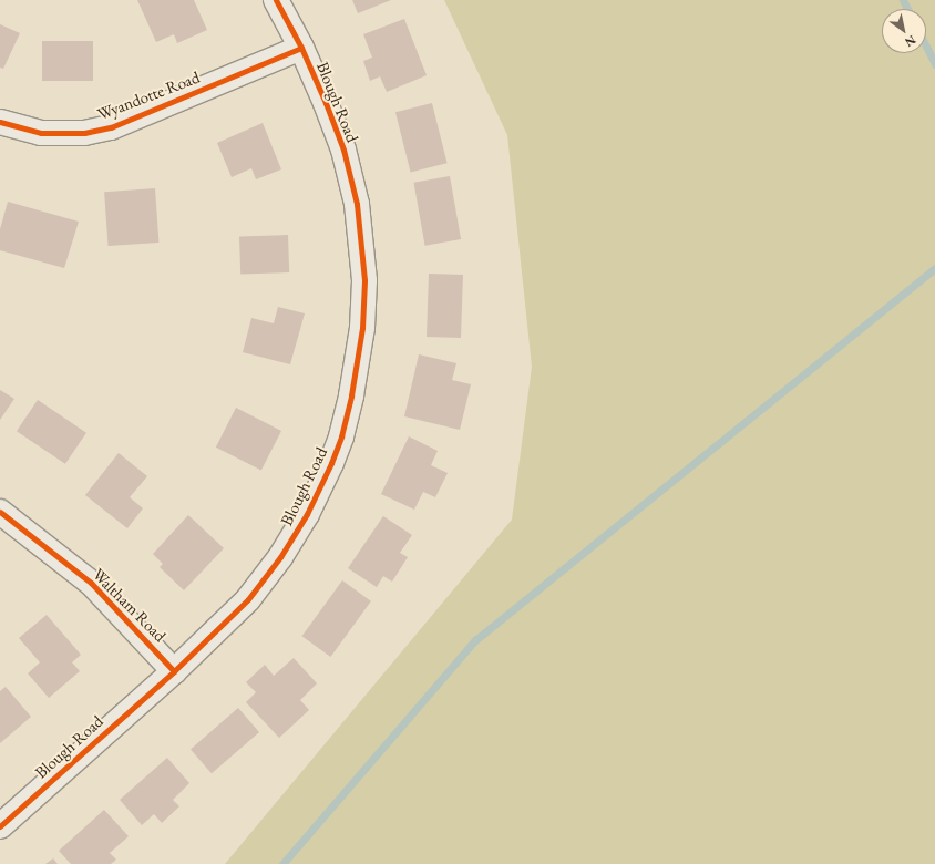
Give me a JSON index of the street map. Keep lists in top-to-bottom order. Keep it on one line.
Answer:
{"streets":{"street":["Wyandotte Road","Blough Road","Waltham Road"]},"crossings":[["Wyandotte Road","Blough Road"],["Blough Road","Waltham Road"]],"north":"bottom right"}
